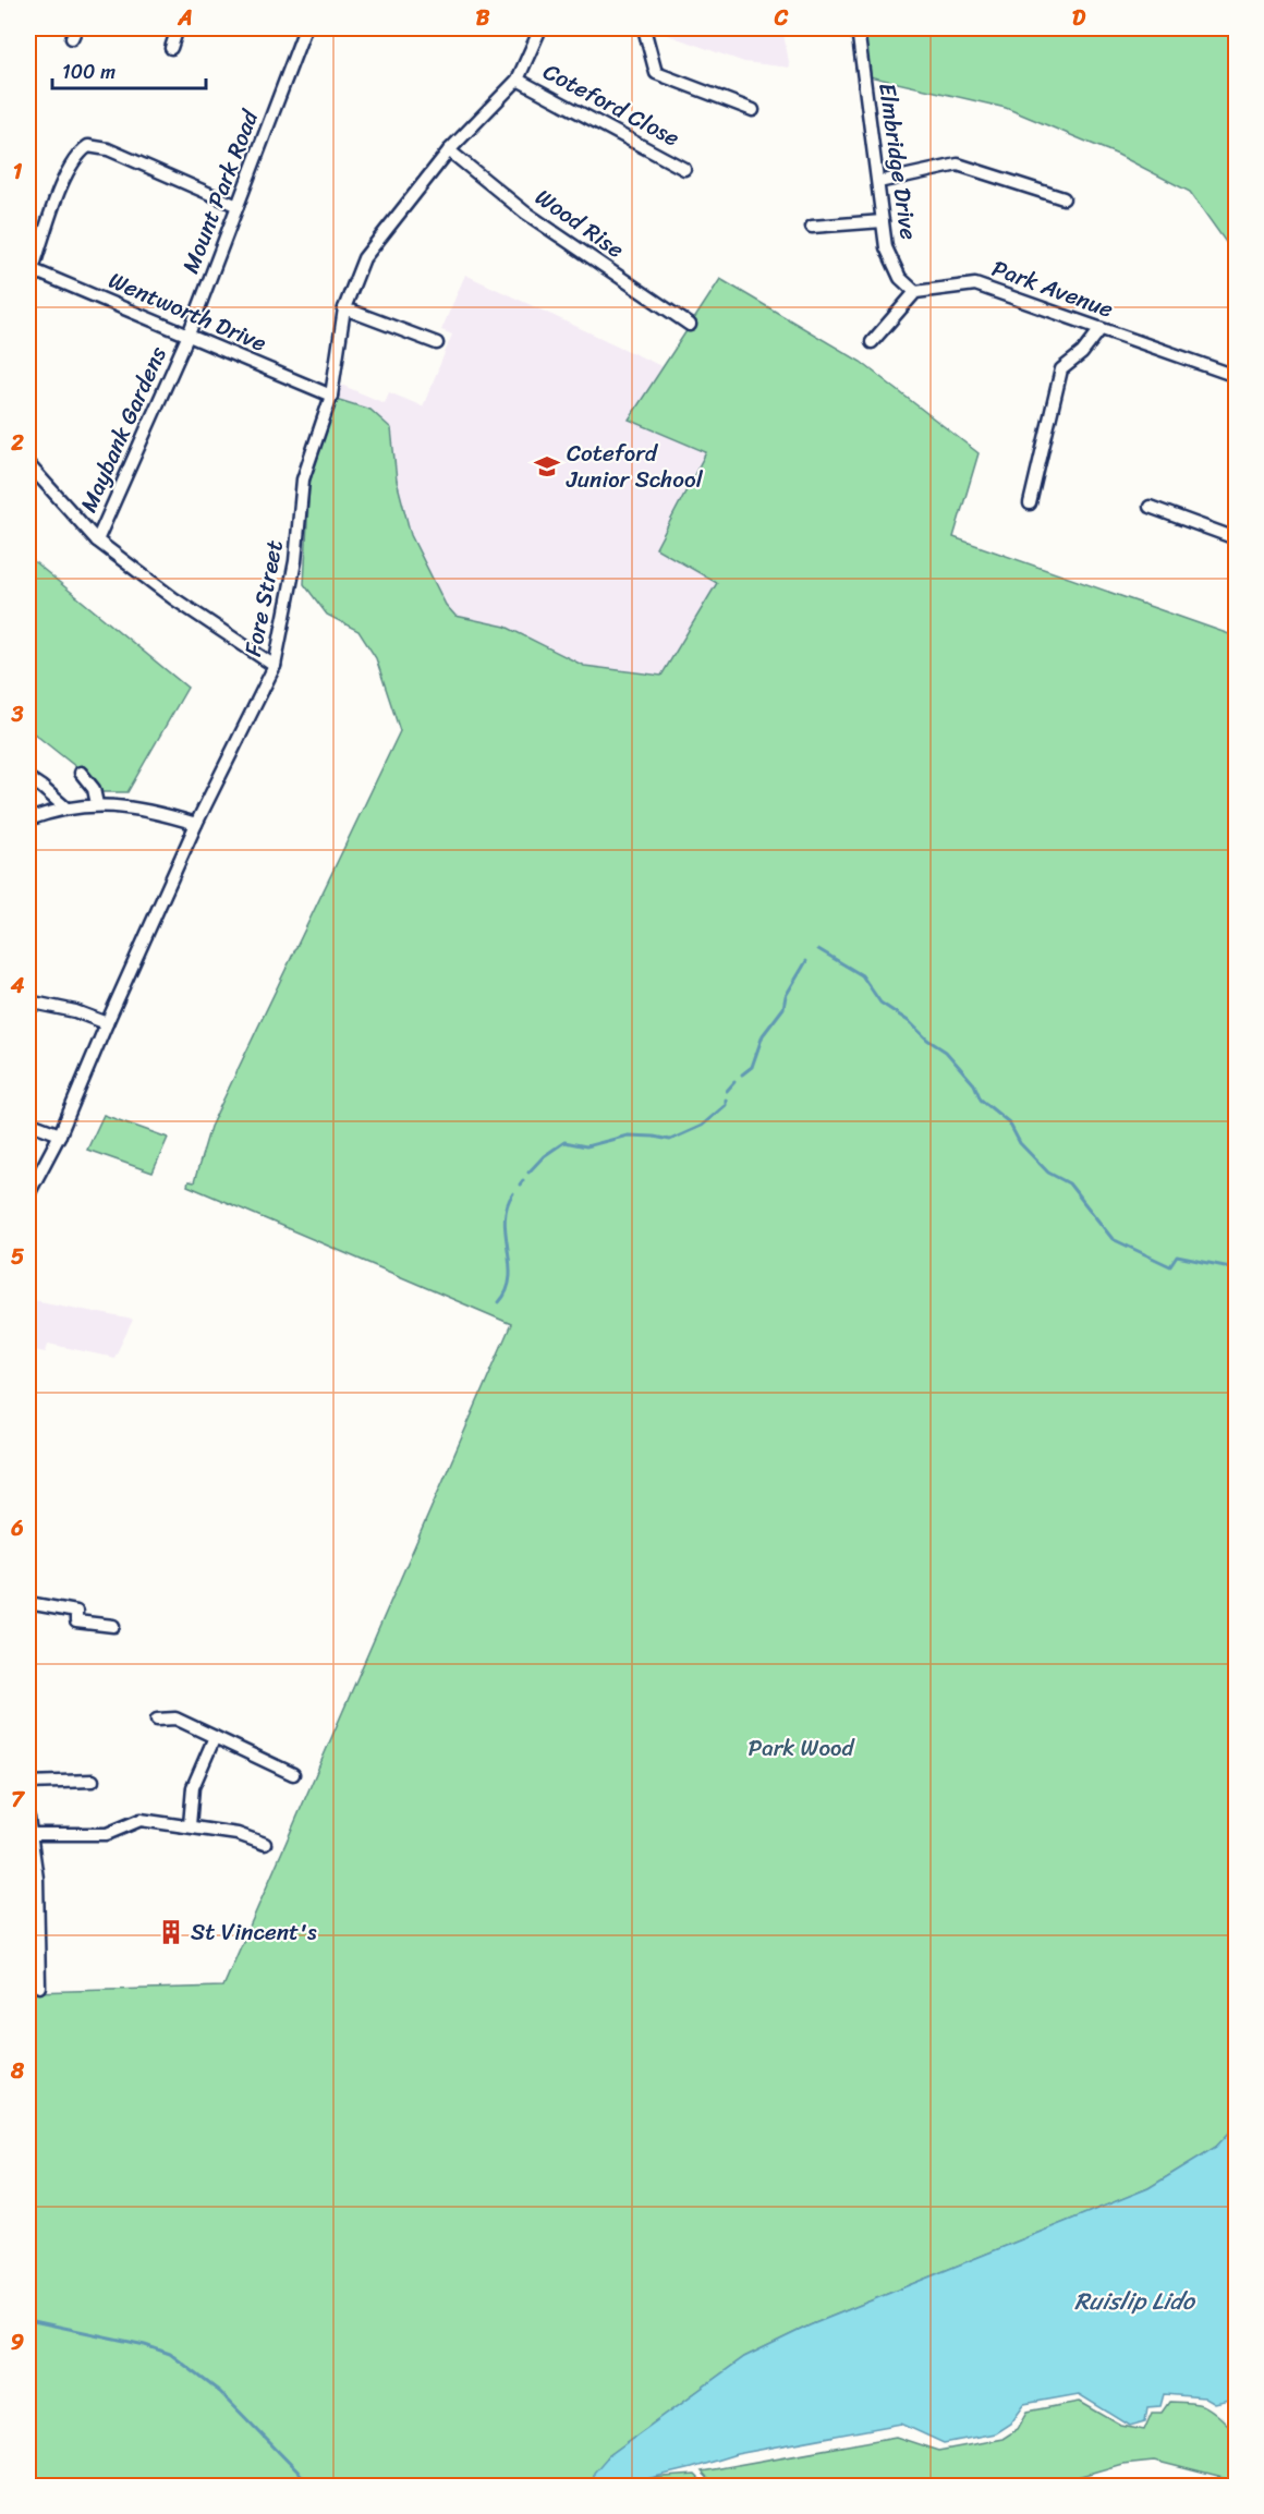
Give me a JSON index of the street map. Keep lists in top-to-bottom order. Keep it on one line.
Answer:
{"streets":{"street":["Coteford Close","Elmbridge Drive","Mount Park Road","Wood Rise","Park Avenue","Wentworth Drive","Maybank Gardens","Fore Street"]},"crossings":[["Coteford Close","Fore Street"],["Elmbridge Drive","Park Avenue"],["Mount Park Road","Wentworth Drive"],["Mount Park Road","Maybank Gardens"],["Wood Rise","Fore Street"],["Wentworth Drive","Maybank Gardens"],["Wentworth Drive","Fore Street"]],"water":["Ruislip Lido"],"parks":["Park Wood"],"places":{"school or university":["Coteford Junior School"],"building":["St Vincent's"]},"scale_bar":"100 m","grid":{"columns":["A","B","C","D"],"rows":["1","2","3","4","5","6","7","8","9"]}}
